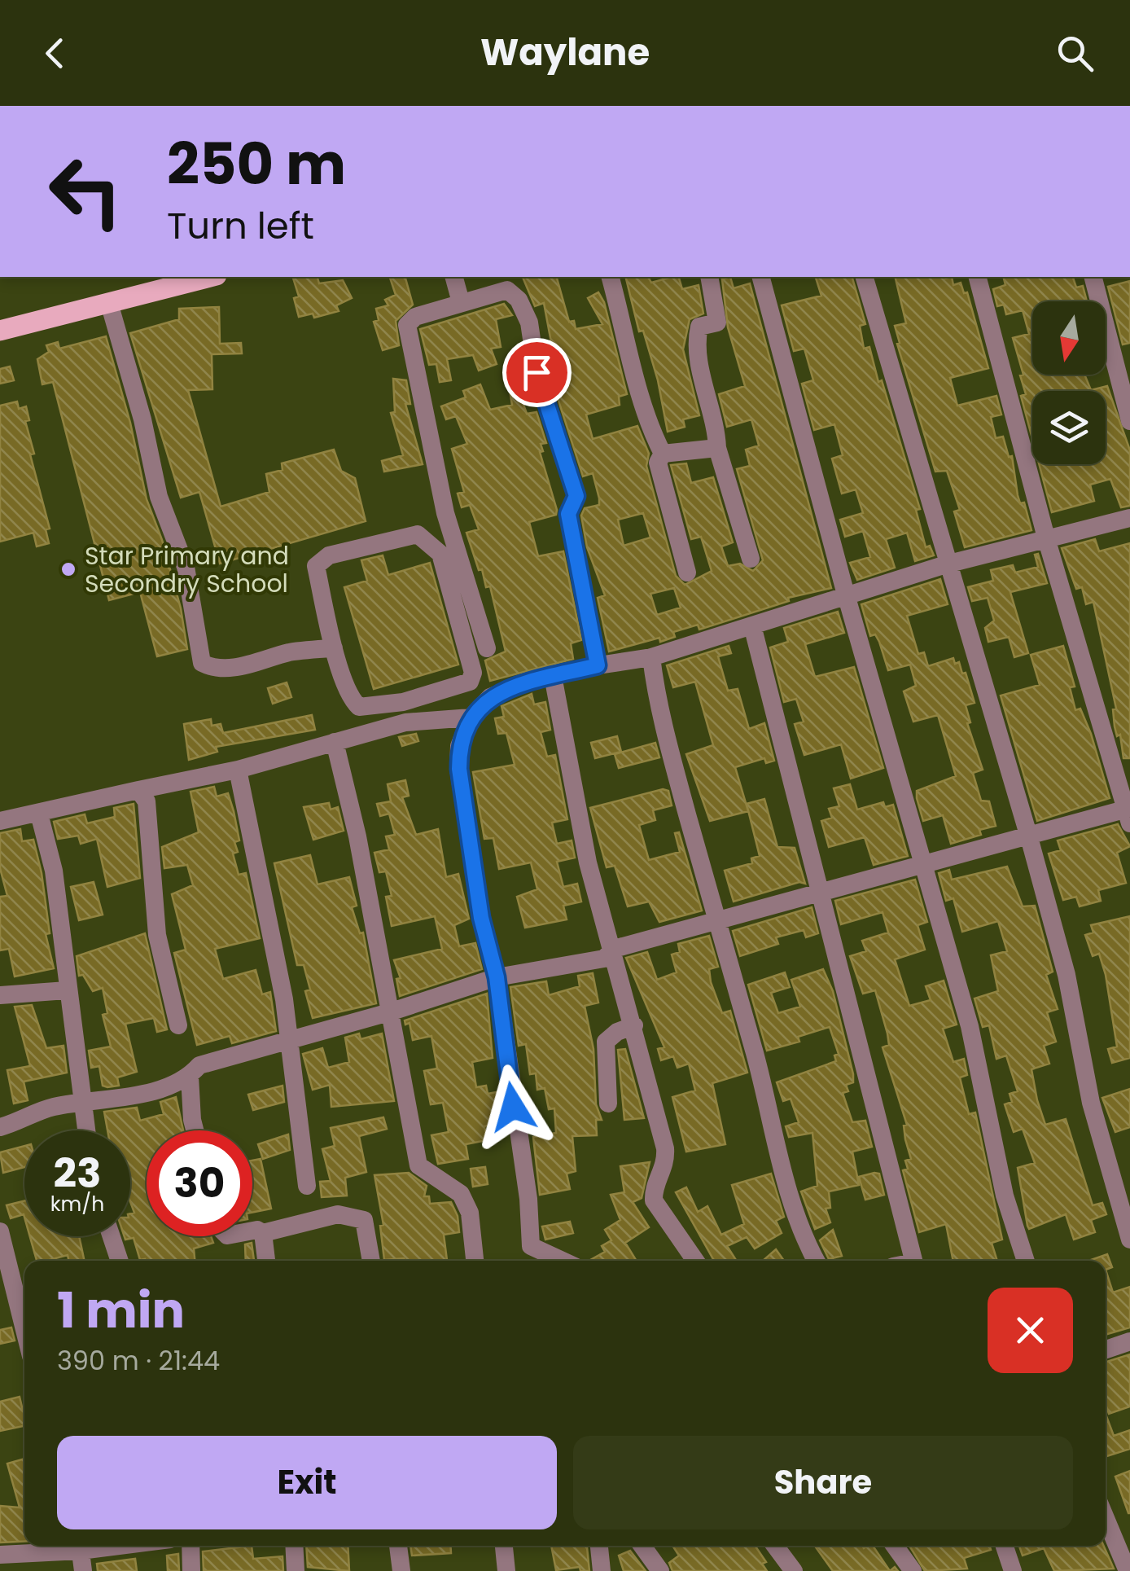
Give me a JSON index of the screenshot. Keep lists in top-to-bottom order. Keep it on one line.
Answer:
{"places":["Star Primary and Secondry School"],"north":"bottom","page":{"header":"Waylane","turn":["250 m","Turn left"],"speed":"23 km/h","limit":"30","heading":["1 min","390 m · 21:44"],"buttons":["Exit","Share"]}}
